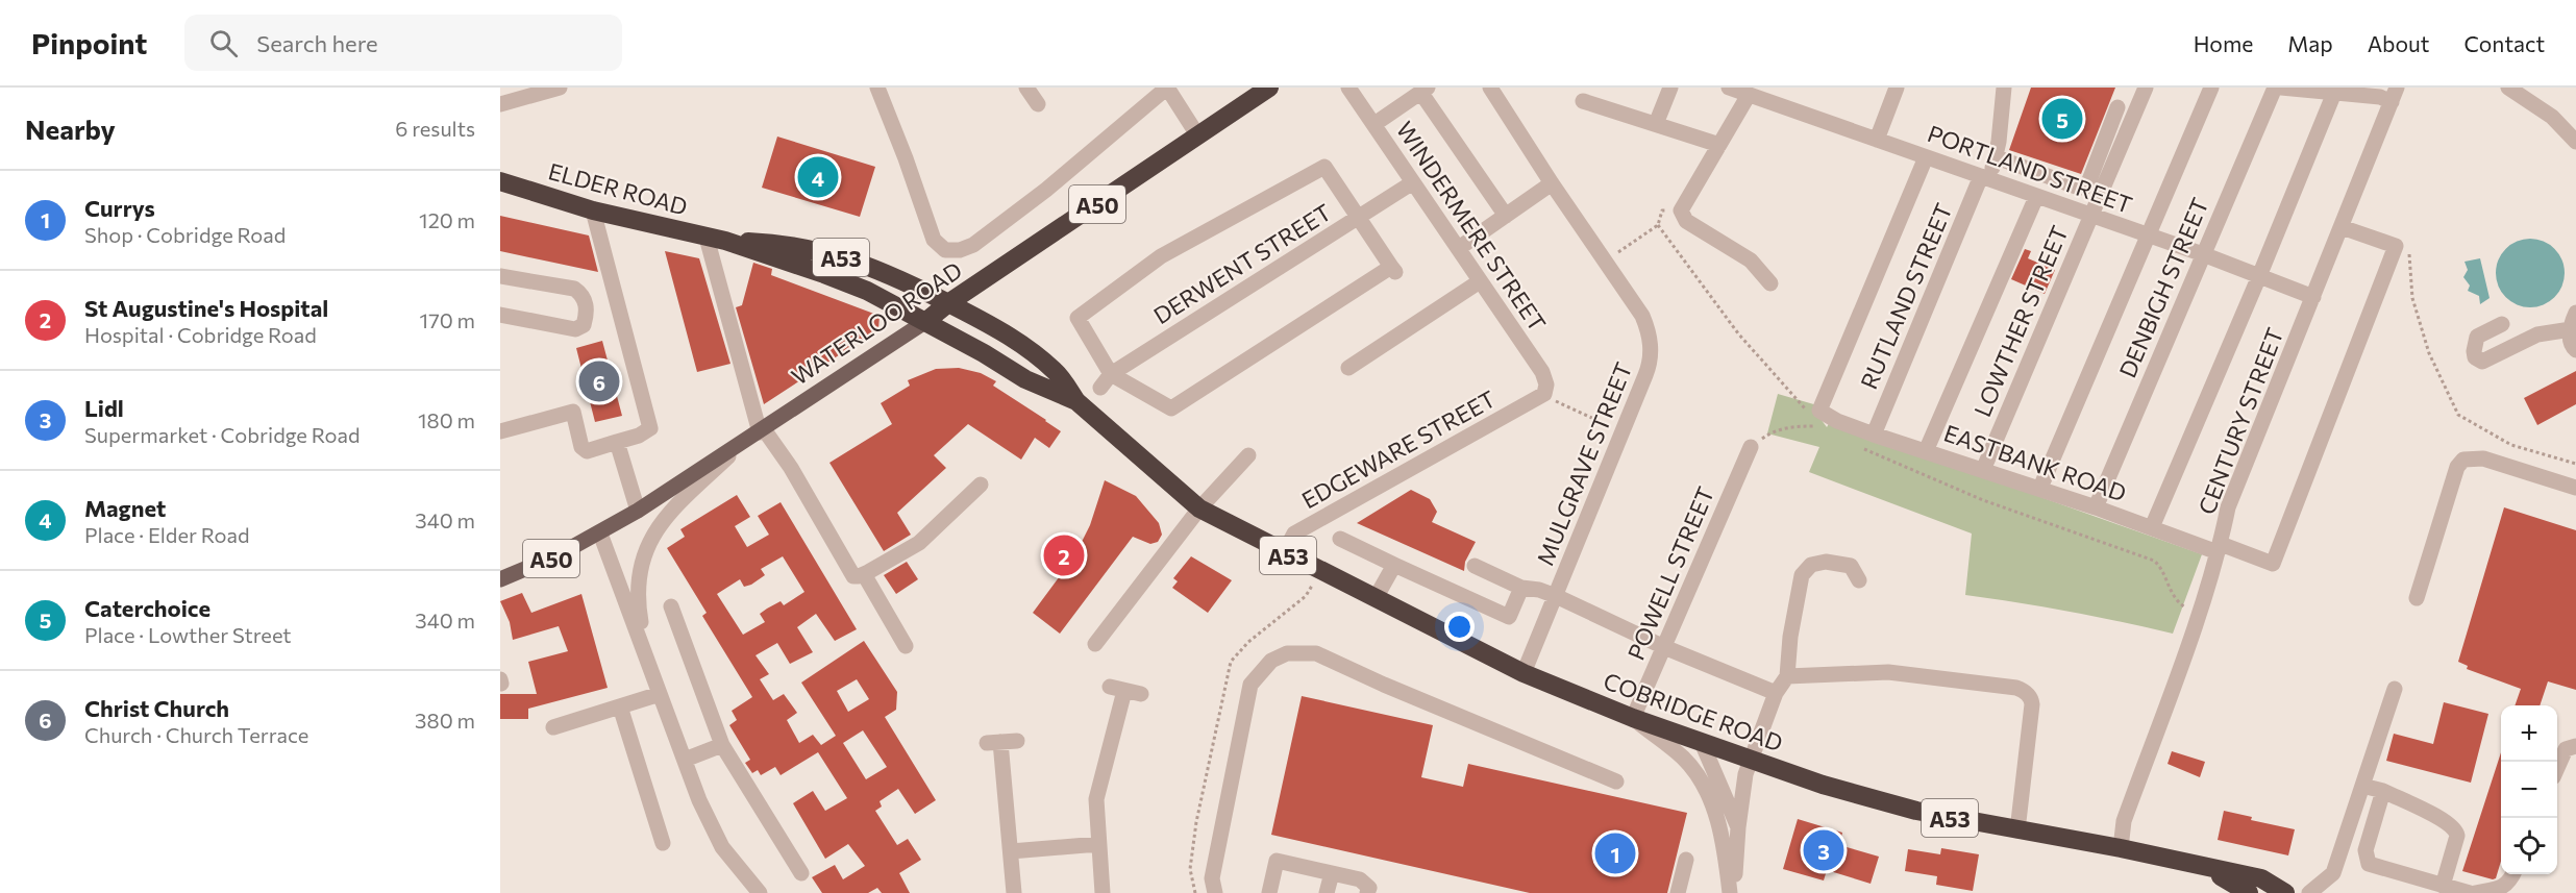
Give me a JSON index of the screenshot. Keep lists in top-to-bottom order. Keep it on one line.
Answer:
{"streets":{"highway":["ELDER ROAD","A50","A53","WATERLOO ROAD","COBRIDGE ROAD"],"street":["PORTLAND STREET","WINDERMERE STREET","DERWENT STREET","DENBIGH STREET","RUTLAND STREET","LOWTHER STREET","CENTURY STREET","EDGEWARE STREET","EASTBANK ROAD","MULGRAVE STREET","POWELL STREET"]},"crossings":[["PORTLAND STREET","DENBIGH STREET"],["PORTLAND STREET","RUTLAND STREET"],["PORTLAND STREET","LOWTHER STREET"],["PORTLAND STREET","CENTURY STREET"],["ELDER ROAD","WATERLOO ROAD"],["ELDER ROAD","COBRIDGE ROAD"],["WINDERMERE STREET","DERWENT STREET"],["WINDERMERE STREET","EDGEWARE STREET"],["DENBIGH STREET","EASTBANK ROAD"],["RUTLAND STREET","EASTBANK ROAD"],["LOWTHER STREET","EASTBANK ROAD"],["WATERLOO ROAD","COBRIDGE ROAD"],["CENTURY STREET","EASTBANK ROAD"],["CENTURY STREET","COBRIDGE ROAD"],["EDGEWARE STREET","COBRIDGE ROAD"],["MULGRAVE STREET","COBRIDGE ROAD"],["POWELL STREET","COBRIDGE ROAD"]],"page":{"header":"Pinpoint","search":"Search here","nav":["Home","Map","About","Contact"],"heading":["Nearby","6 results"],"pins":["5","4","6","2","3","1"],"list":[{"mark":"1","name":"Currys","note":"Shop · Cobridge Road","value":"120 m"},{"mark":"2","name":"St Augustine's Hospital","note":"Hospital · Cobridge Road","value":"170 m"},{"mark":"3","name":"Lidl","note":"Supermarket · Cobridge Road","value":"180 m"},{"mark":"4","name":"Magnet","note":"Place · Elder Road","value":"340 m"},{"mark":"5","name":"Caterchoice","note":"Place · Lowther Street","value":"340 m"},{"mark":"6","name":"Christ Church","note":"Church · Church Terrace","value":"380 m"}],"map_buttons":["+","−"]}}
